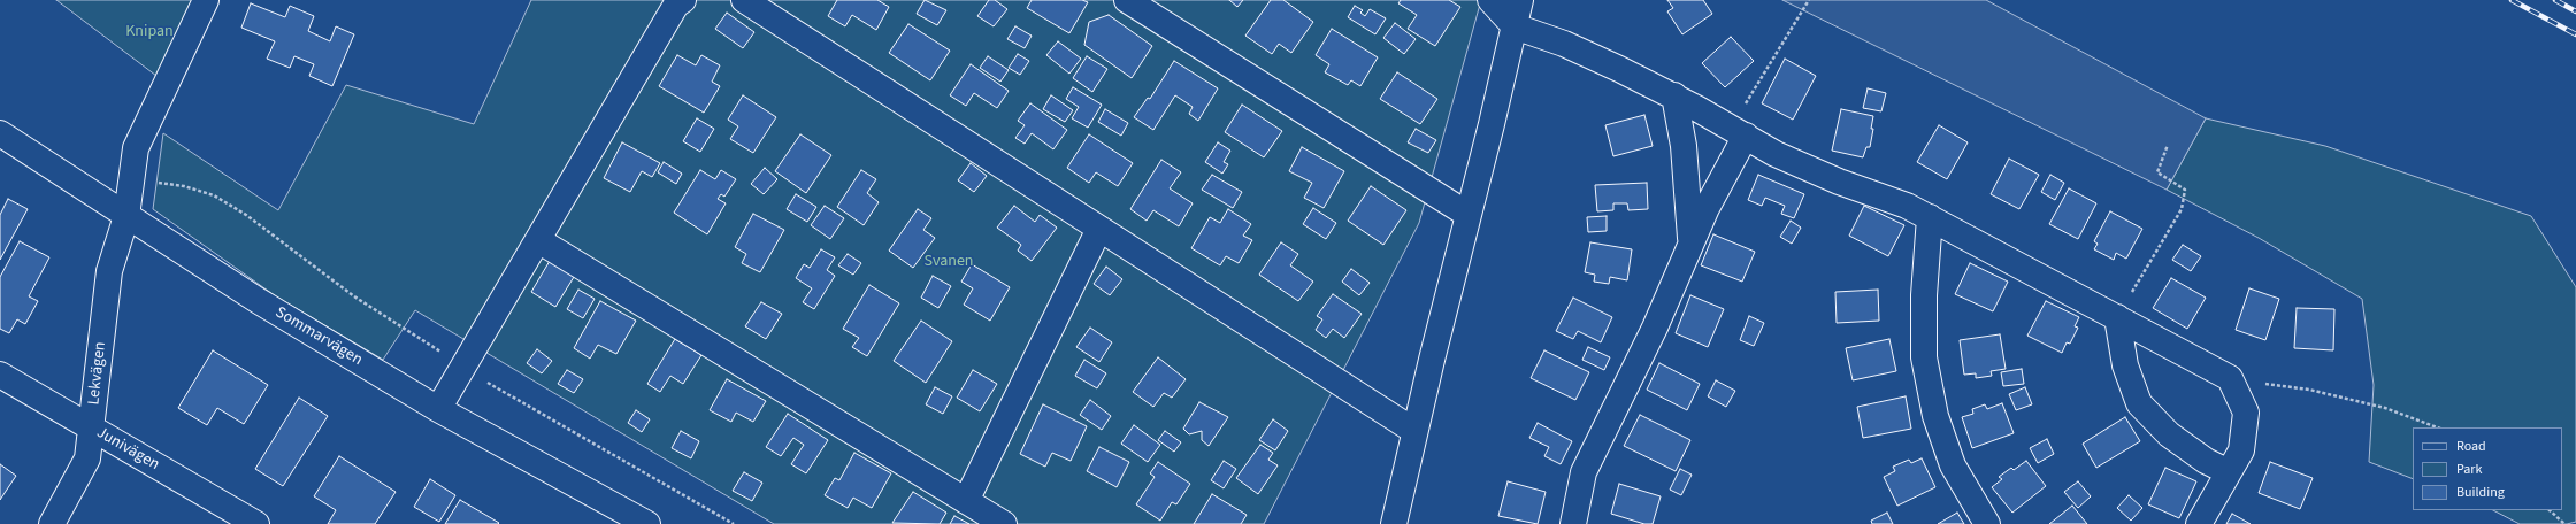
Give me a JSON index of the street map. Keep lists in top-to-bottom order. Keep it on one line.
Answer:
{"streets":{"street":["Sommarvägen","Lekvägen","Junivägen"]},"crossings":[["Sommarvägen","Lekvägen"],["Lekvägen","Junivägen"]],"parks":["Knipan","Svanen"],"legend":["Road","Park","Building"]}
